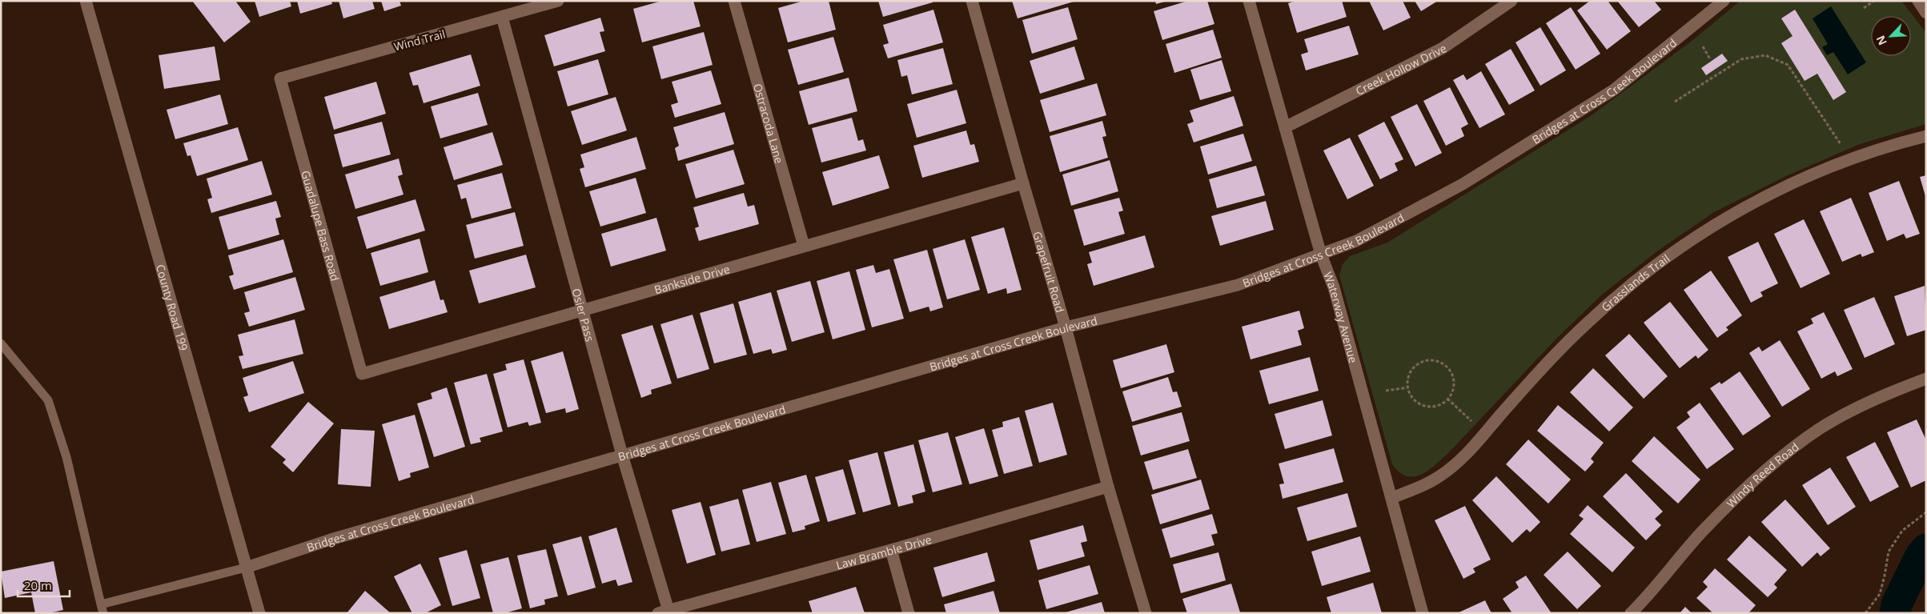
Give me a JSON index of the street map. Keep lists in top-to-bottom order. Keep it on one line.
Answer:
{"streets":{"street":["Wind Trail","Creek Hollow Drive","Bridges at Cross Creek Boulevard","Ostracoda Lane","Guadalupe Bass Road","Grapefruit Road","Bankside Drive","Grasslands Trail","County Road 199","Osier Pass","Waterway Avenue","Windy Reed Road","Law Bramble Drive"]},"crossings":[["Wind Trail","Guadalupe Bass Road"],["Wind Trail","Osier Pass"],["Creek Hollow Drive","Waterway Avenue"],["Bridges at Cross Creek Boulevard","Grapefruit Road"],["Bridges at Cross Creek Boulevard","County Road 199"],["Bridges at Cross Creek Boulevard","Osier Pass"],["Bridges at Cross Creek Boulevard","Waterway Avenue"],["Ostracoda Lane","Bankside Drive"],["Guadalupe Bass Road","Bankside Drive"],["Grapefruit Road","Bankside Drive"],["Grapefruit Road","Law Bramble Drive"],["Bankside Drive","Osier Pass"],["Grasslands Trail","Waterway Avenue"],["Osier Pass","Law Bramble Drive"]],"scale_bar":"20 m","north":"bottom left"}
